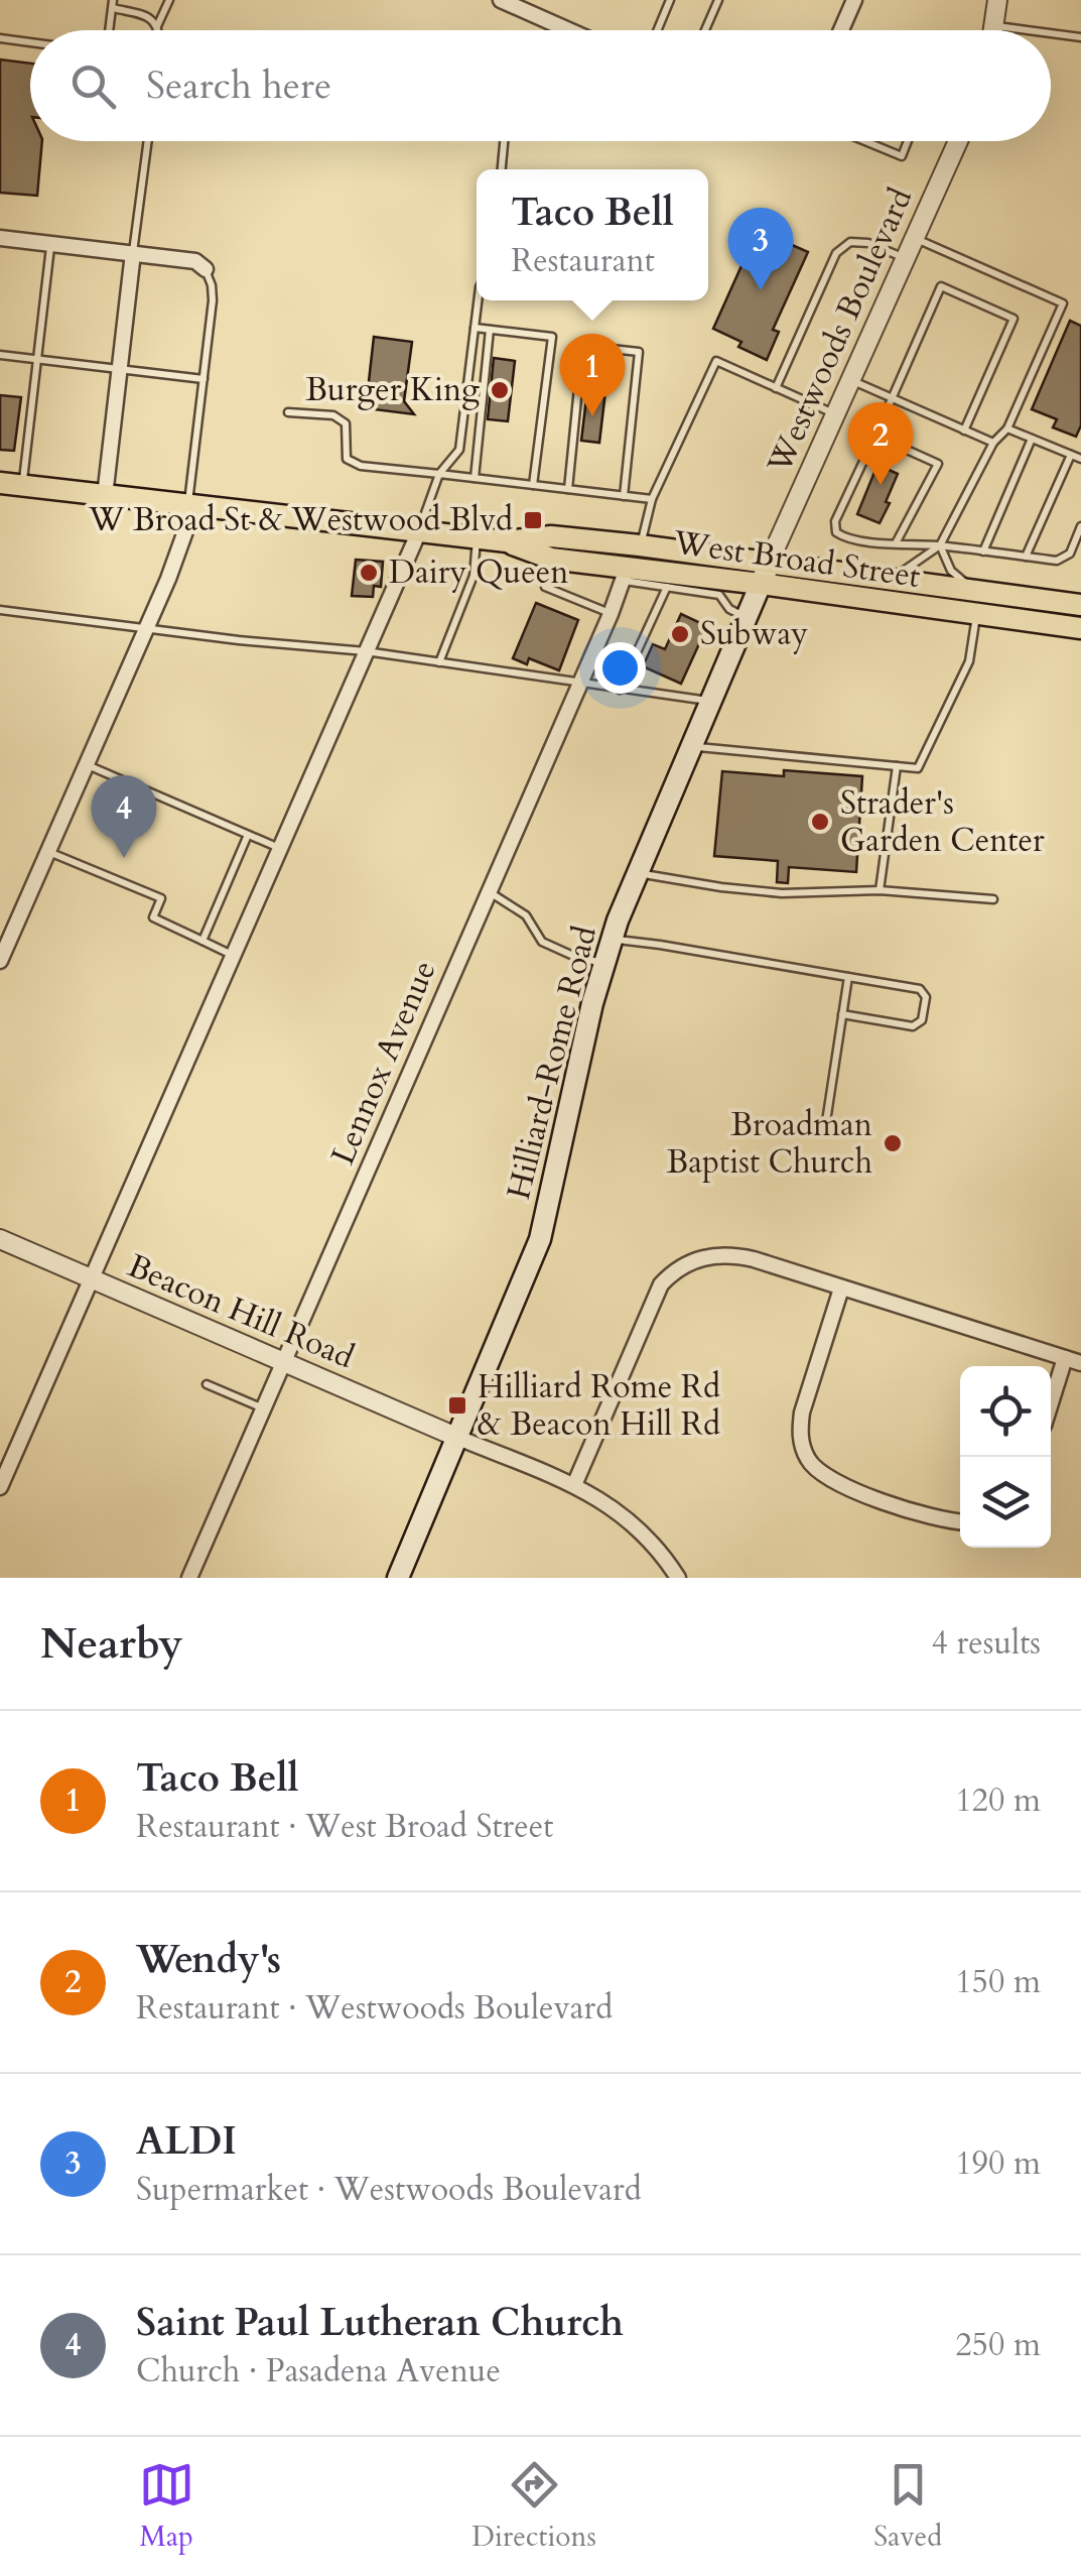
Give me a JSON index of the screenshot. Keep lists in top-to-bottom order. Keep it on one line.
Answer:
{"streets":{"main road":["West Broad Street","Hilliard-Rome Road"],"street":["Westwoods Boulevard","Lennox Avenue","Beacon Hill Road"]},"crossings":[["Westwoods Boulevard","West Broad Street"],["Westwoods Boulevard","Hilliard-Rome Road"],["West Broad Street","Lennox Avenue"],["West Broad Street","Hilliard-Rome Road"],["Lennox Avenue","Beacon Hill Road"],["Hilliard-Rome Road","Beacon Hill Road"]],"places":{"other":["Burger King","Dairy Queen","Subway","Strader's Garden Center","Broadman Baptist Church"],"transit":["W Broad St & Westwood Blvd","Hilliard Rome Rd & Beacon Hill Rd"]},"page":{"search":"Search here","popup":["Taco Bell","Restaurant"],"pins":["3","1","2","4"],"heading":["Nearby","4 results"],"list":[{"mark":"1","name":"Taco Bell","note":"Restaurant · West Broad Street","value":"120 m"},{"mark":"2","name":"Wendy's","note":"Restaurant · Westwoods Boulevard","value":"150 m"},{"mark":"3","name":"ALDI","note":"Supermarket · Westwoods Boulevard","value":"190 m"},{"mark":"4","name":"Saint Paul Lutheran Church","note":"Church · Pasadena Avenue","value":"250 m"}],"nav":["Map","Directions","Saved"]}}
